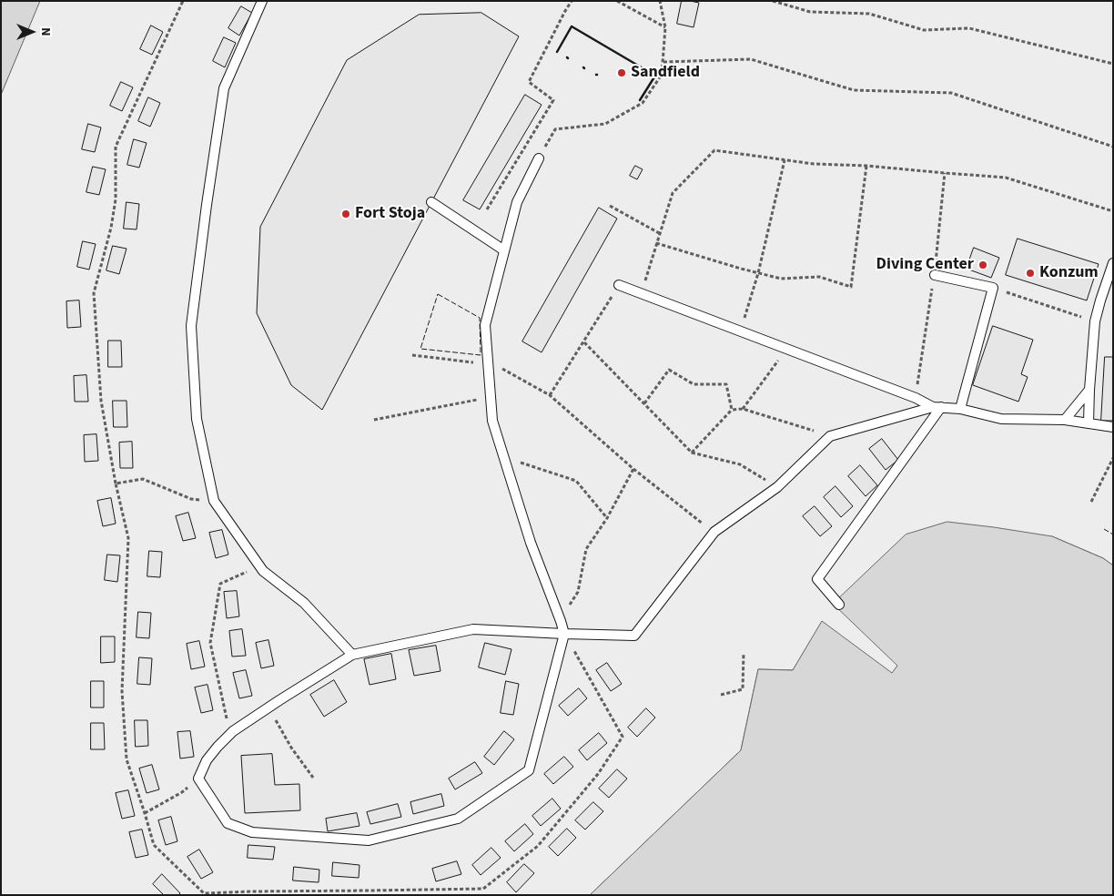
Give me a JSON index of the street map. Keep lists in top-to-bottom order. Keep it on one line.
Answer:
{"places":["Sandfield","Fort Stoja","Diving Center","Konzum"],"north":"right"}
